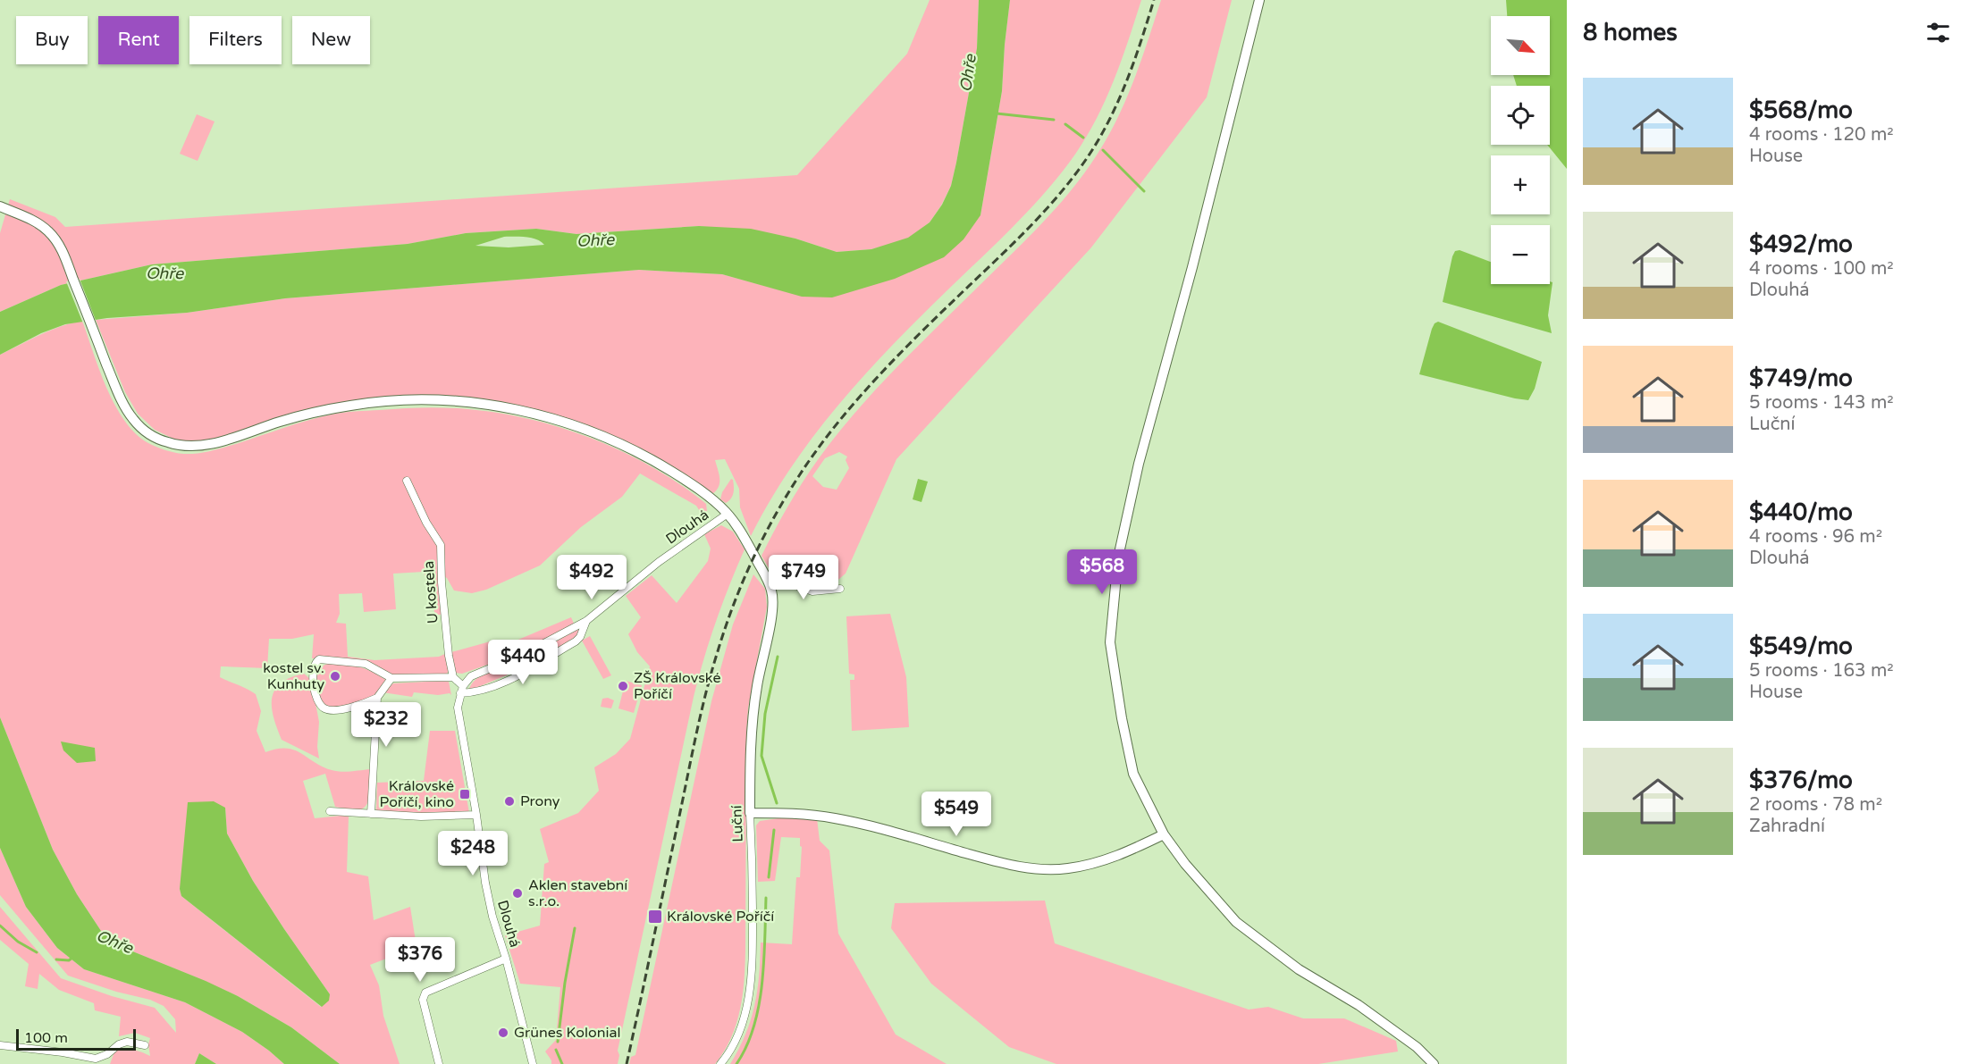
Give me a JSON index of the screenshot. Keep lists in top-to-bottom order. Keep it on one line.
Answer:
{"streets":{"street":["Dlouhá","U kostela","Luční"]},"crossings":[["Dlouhá","Luční"]],"water":["Ohře"],"places":{"other":["kostel sv. Kunhuty","ZŠ Královské Poříčí","Prony","Aklen stavební s.r.o.","Grünes Kolonial"],"transit":["Královské Poříčí, kino","Královské Poříčí"]},"scale_bar":"100 m","north":"bottom right","page":{"heading":"8 homes","map_buttons":["+","−"],"chip":["Buy","Rent","Filters","New"],"list":[{"name":"$568/mo","note":"4 rooms · 120 m² · House"},{"name":"$492/mo","note":"4 rooms · 100 m² · Dlouhá"},{"name":"$749/mo","note":"5 rooms · 143 m² · Luční"},{"name":"$440/mo","note":"4 rooms · 96 m² · Dlouhá"},{"name":"$549/mo","note":"5 rooms · 163 m² · House"},{"name":"$376/mo","note":"2 rooms · 78 m² · Zahradní"}],"price":["$568","$492","$749","$440","$232","$549","$248","$376"],"scale":"100 m"}}
